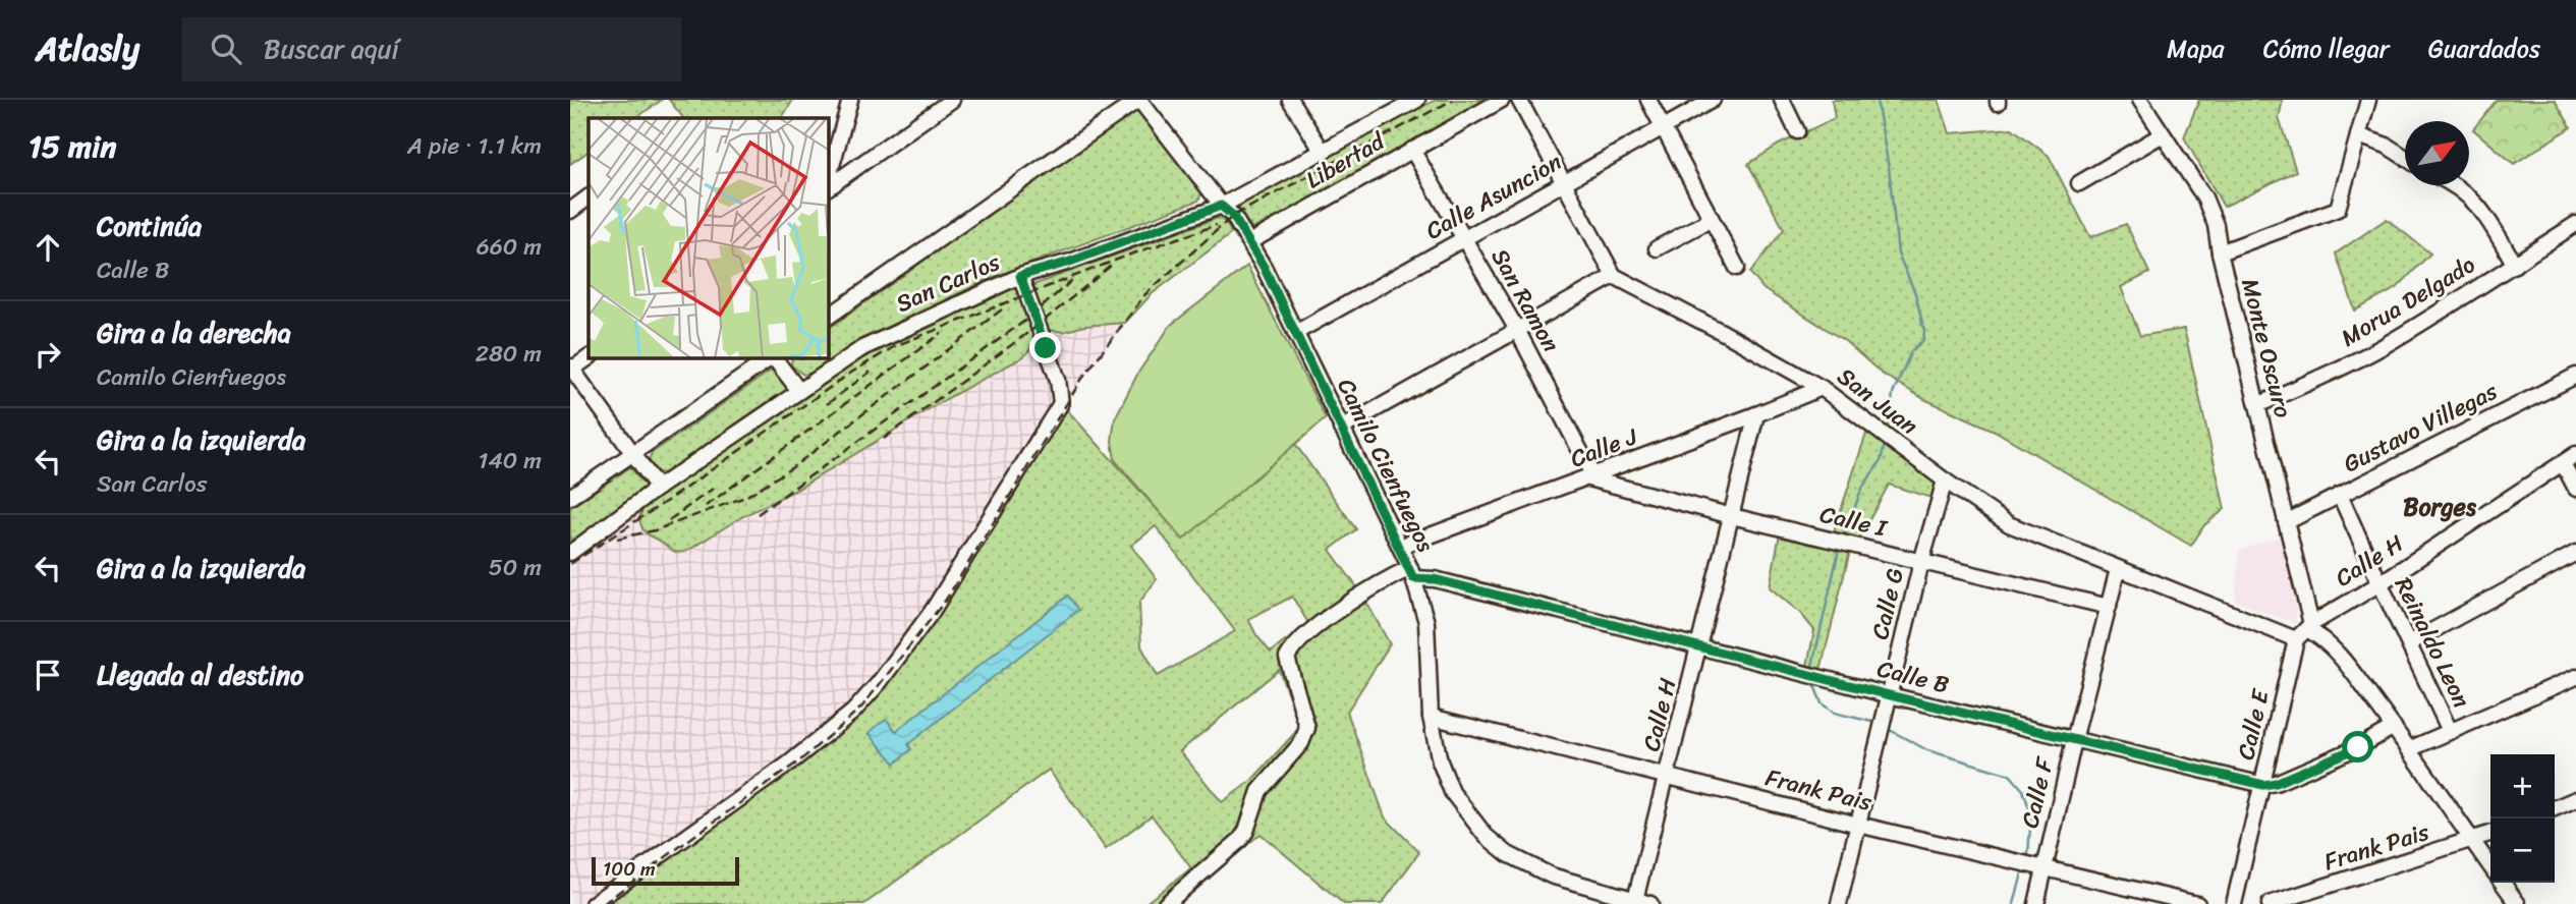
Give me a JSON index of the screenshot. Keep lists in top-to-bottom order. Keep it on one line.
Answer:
{"streets":{"street":["Libertad","Calle Asuncion","San Carlos","San Ramon","Morua Delgado","Monte Oscuro","San Juan","Gustavo Villegas","Calle J","Camilo Cienfuegos","Calle I","Calle H","Calle G","Reinaldo Leon","Calle B","Calle E","Frank Pais","Calle F"]},"crossings":[["Libertad","San Ramon"],["Libertad","Camilo Cienfuegos"],["Calle Asuncion","San Ramon"],["Calle Asuncion","Camilo Cienfuegos"],["San Carlos","Camilo Cienfuegos"],["San Ramon","Calle J"],["San Ramon","Calle I"],["Morua Delgado","Monte Oscuro"],["Monte Oscuro","San Juan"],["Monte Oscuro","Gustavo Villegas"],["Monte Oscuro","Calle H"],["Monte Oscuro","Calle E"],["San Juan","Calle J"],["San Juan","Calle H"],["San Juan","Calle G"],["San Juan","Calle E"],["San Juan","Calle F"],["Gustavo Villegas","Reinaldo Leon"],["Calle J","Camilo Cienfuegos"],["Calle J","Calle I"],["Calle J","Calle H"],["Camilo Cienfuegos","Calle H"],["Camilo Cienfuegos","Calle B"],["Camilo Cienfuegos","Frank Pais"],["Calle I","Calle H"],["Calle I","Calle G"],["Calle I","Calle F"],["Calle H","Reinaldo Leon"],["Calle H","Calle B"],["Calle H","Calle E"],["Calle H","Frank Pais"],["Calle G","Calle B"],["Calle G","Frank Pais"],["Calle B","Calle E"],["Calle B","Calle F"],["Frank Pais","Calle F"]],"districts":["Borges"],"scale_bar":"100 m","north":"top right","page":{"header":"Atlasly","search":"Buscar aquí","nav":["Mapa","Cómo llegar","Guardados"],"heading":["15 min","A pie · 1.1 km"],"list":[["Continúa","Calle B","660 m"],["Gira a la derecha","Camilo Cienfuegos","280 m"],["Gira a la izquierda","San Carlos","140 m"],["Gira a la izquierda","50 m"],"Llegada al destino"],"map_buttons":["+","−"],"scale":"100 m"}}
